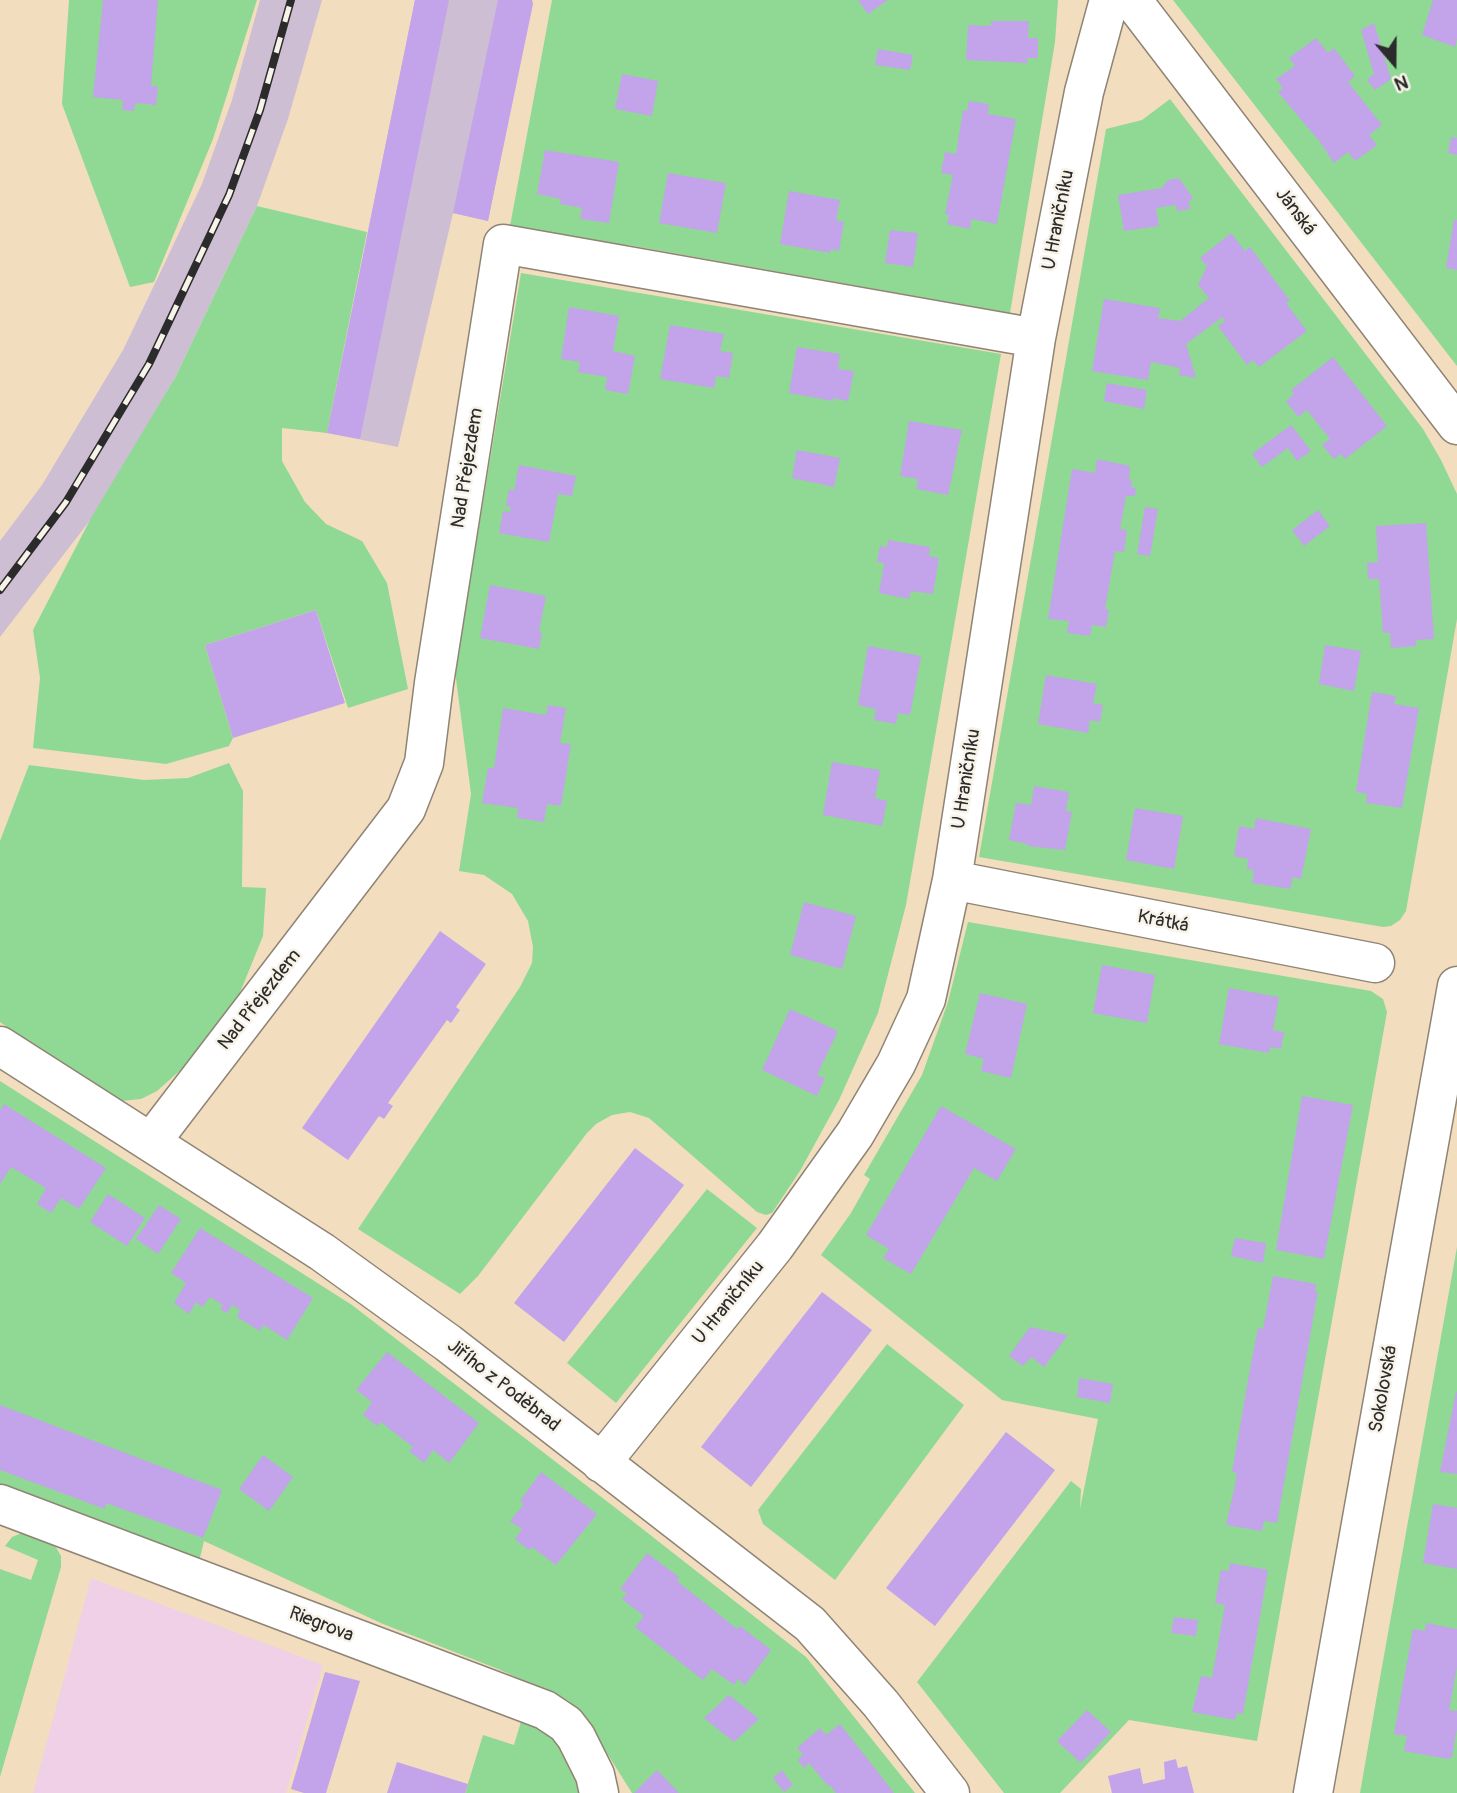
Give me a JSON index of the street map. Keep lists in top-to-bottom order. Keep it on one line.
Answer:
{"streets":{"street":["Jánská","U Hraničníku","Nad Přejezdem","Krátká","Jiřího z Poděbrad","Sokolovská","Riegrova"]},"crossings":[["U Hraničníku","Nad Přejezdem"],["U Hraničníku","Krátká"],["U Hraničníku","Jiřího z Poděbrad"],["Nad Přejezdem","Jiřího z Poděbrad"]],"north":"bottom"}
